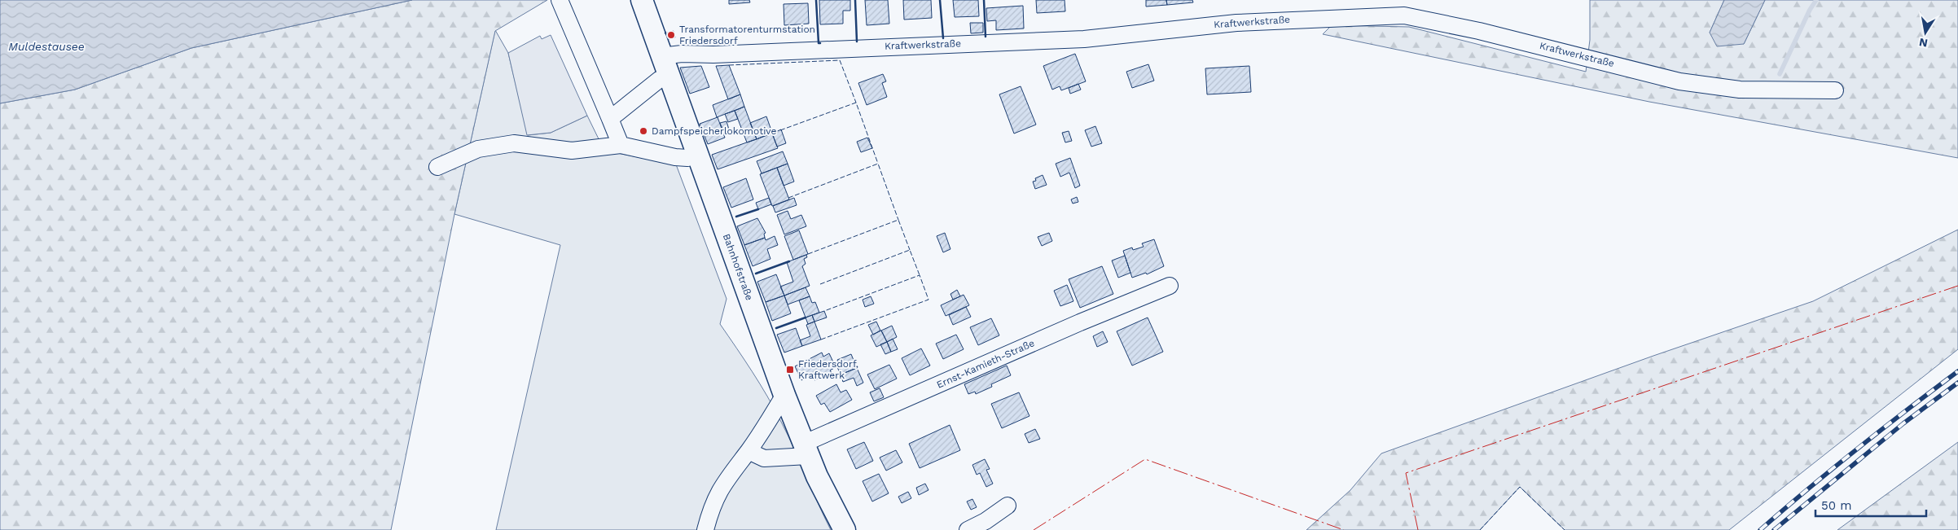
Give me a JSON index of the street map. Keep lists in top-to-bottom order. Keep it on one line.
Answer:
{"streets":{"main road":["Bahnhofstraße"],"street":["Kraftwerkstraße","Ernst-Kamieth-Straße"]},"crossings":[["Kraftwerkstraße","Bahnhofstraße"],["Bahnhofstraße","Ernst-Kamieth-Straße"]],"water":["Muldestausee"],"places":{"other":["Transformatorenturmstation Friedersdorf","Dampfspeicherlokomotive"],"transit":["Friedersdorf, Kraftwerk"]},"scale_bar":"50 m","north":"bottom"}
